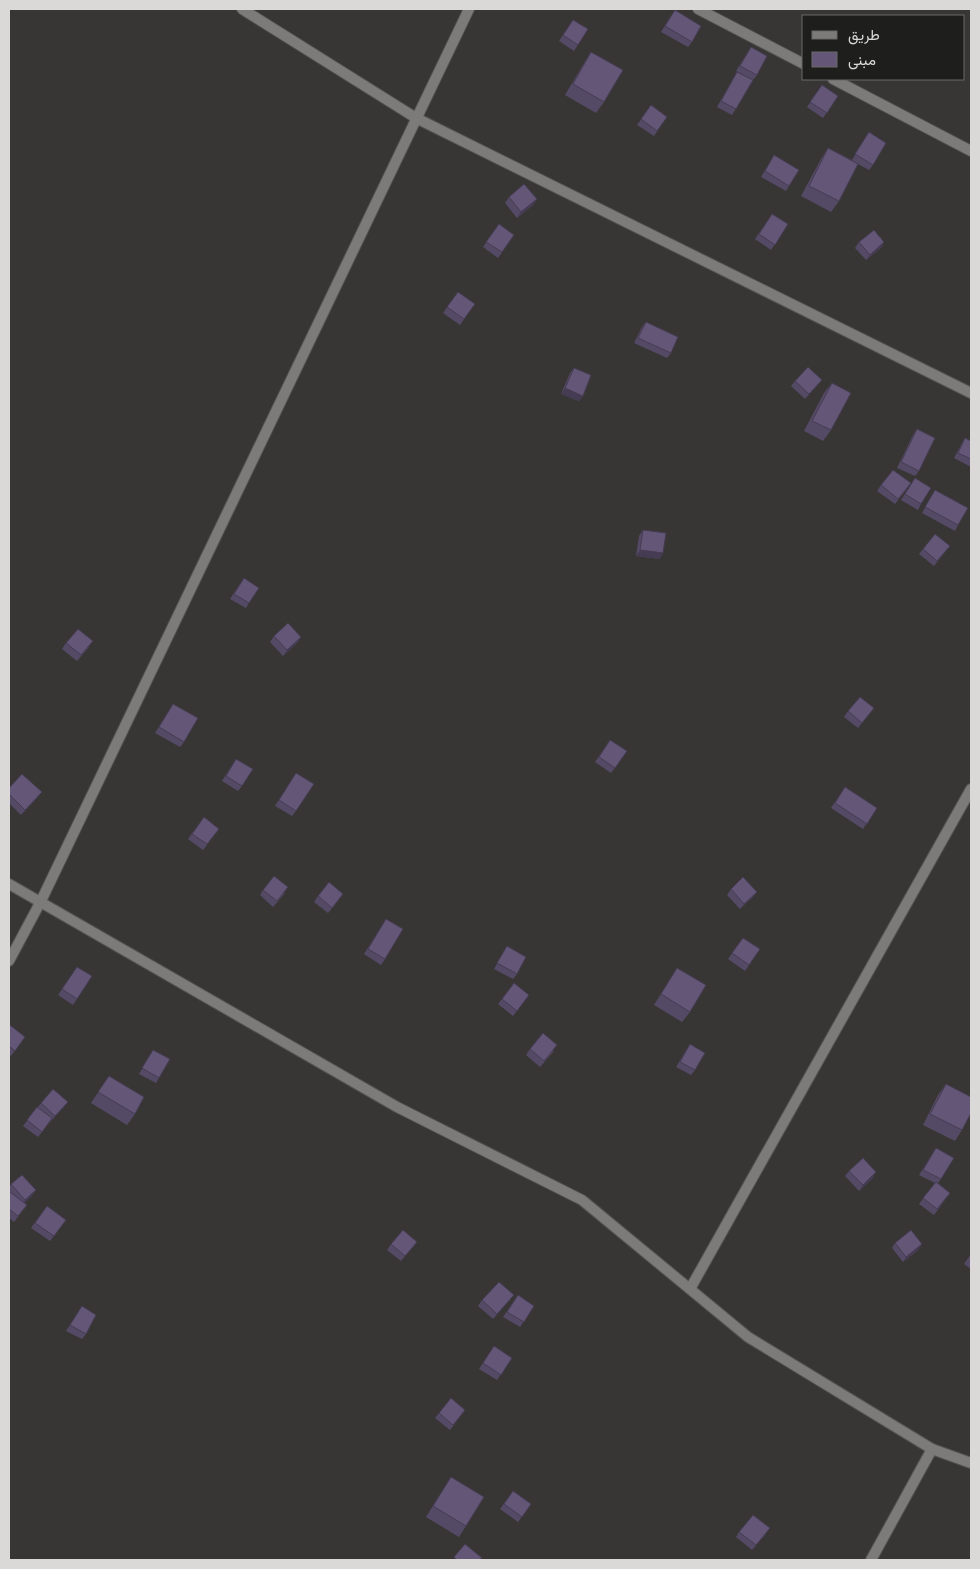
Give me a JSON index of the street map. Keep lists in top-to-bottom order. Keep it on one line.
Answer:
{"legend":["طريق","مبنى"]}
